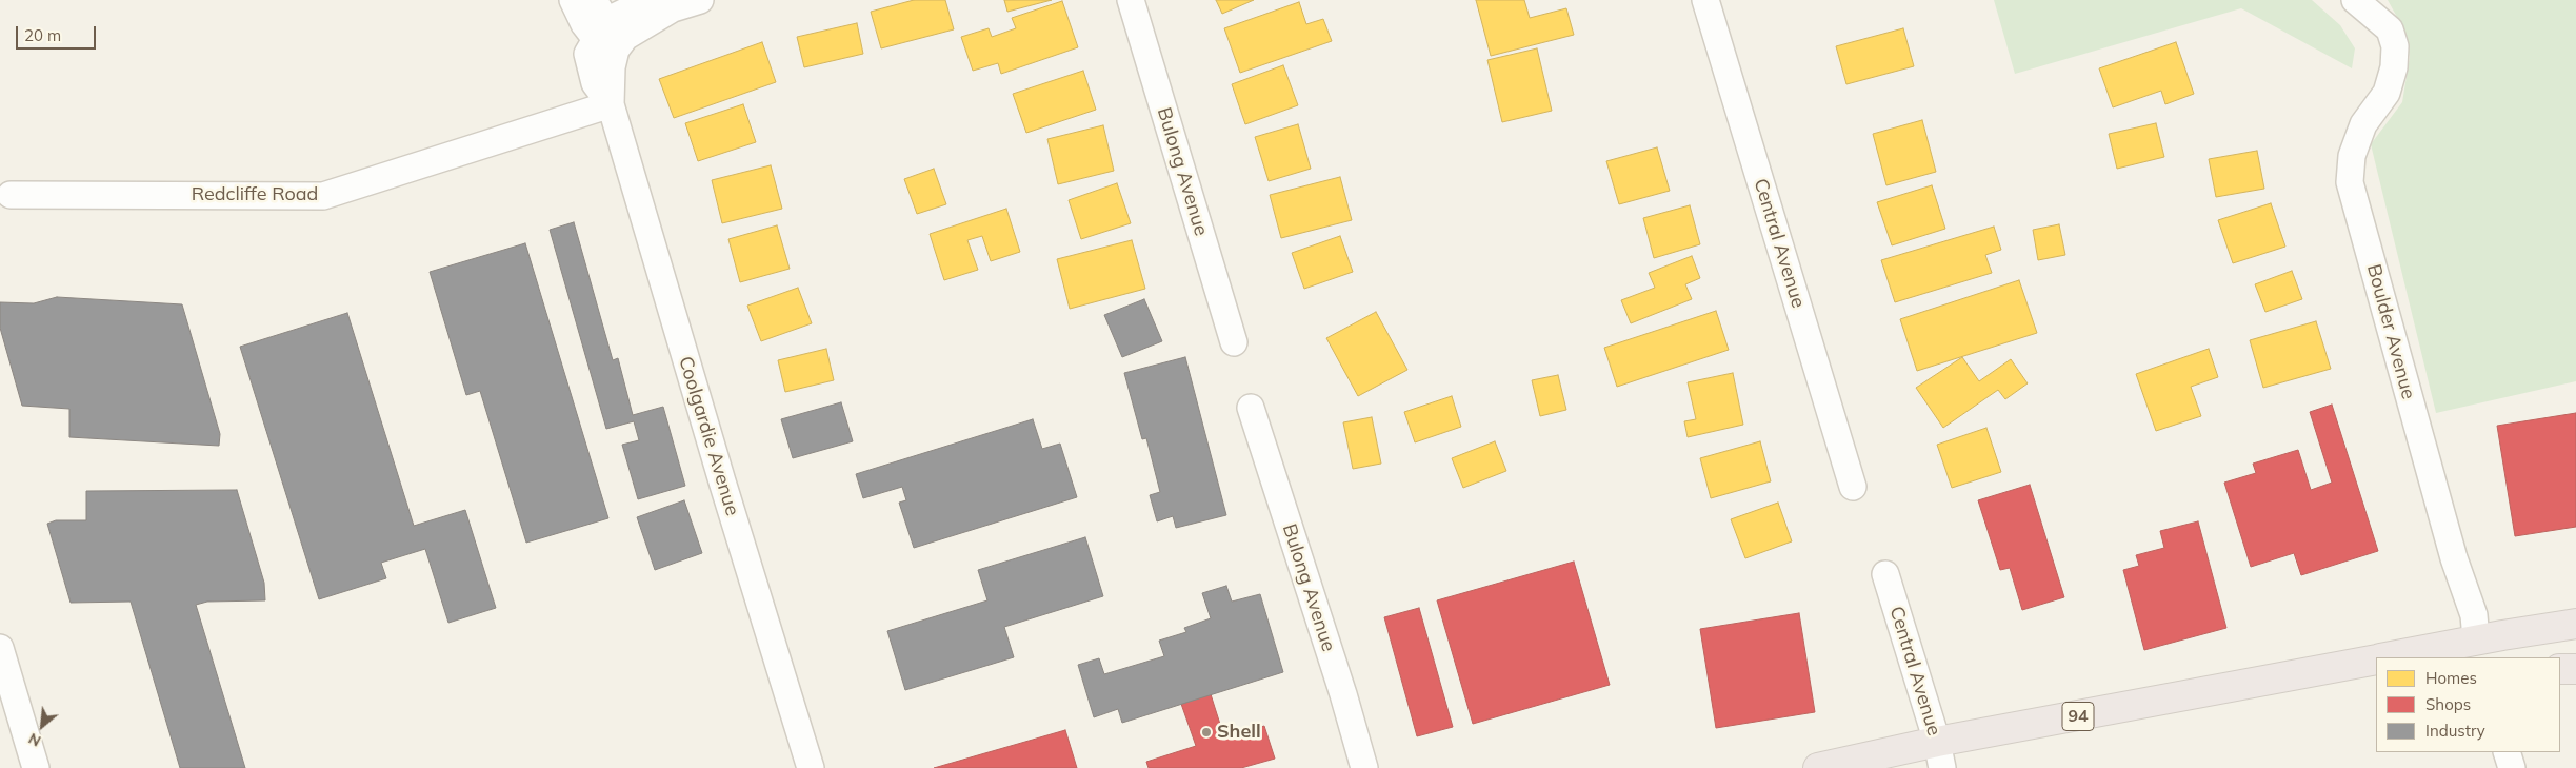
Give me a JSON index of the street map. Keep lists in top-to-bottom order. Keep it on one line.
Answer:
{"streets":{"highway":["94"],"street":["Bulong Avenue","Redcliffe Road","Central Avenue","Boulder Avenue","Coolgardie Avenue"]},"crossings":[["Redcliffe Road","Coolgardie Avenue"],["Central Avenue","94"],["Boulder Avenue","94"]],"places":["Shell"],"legend":["Homes","Shops","Industry"],"scale_bar":"20 m","north":"bottom left"}
